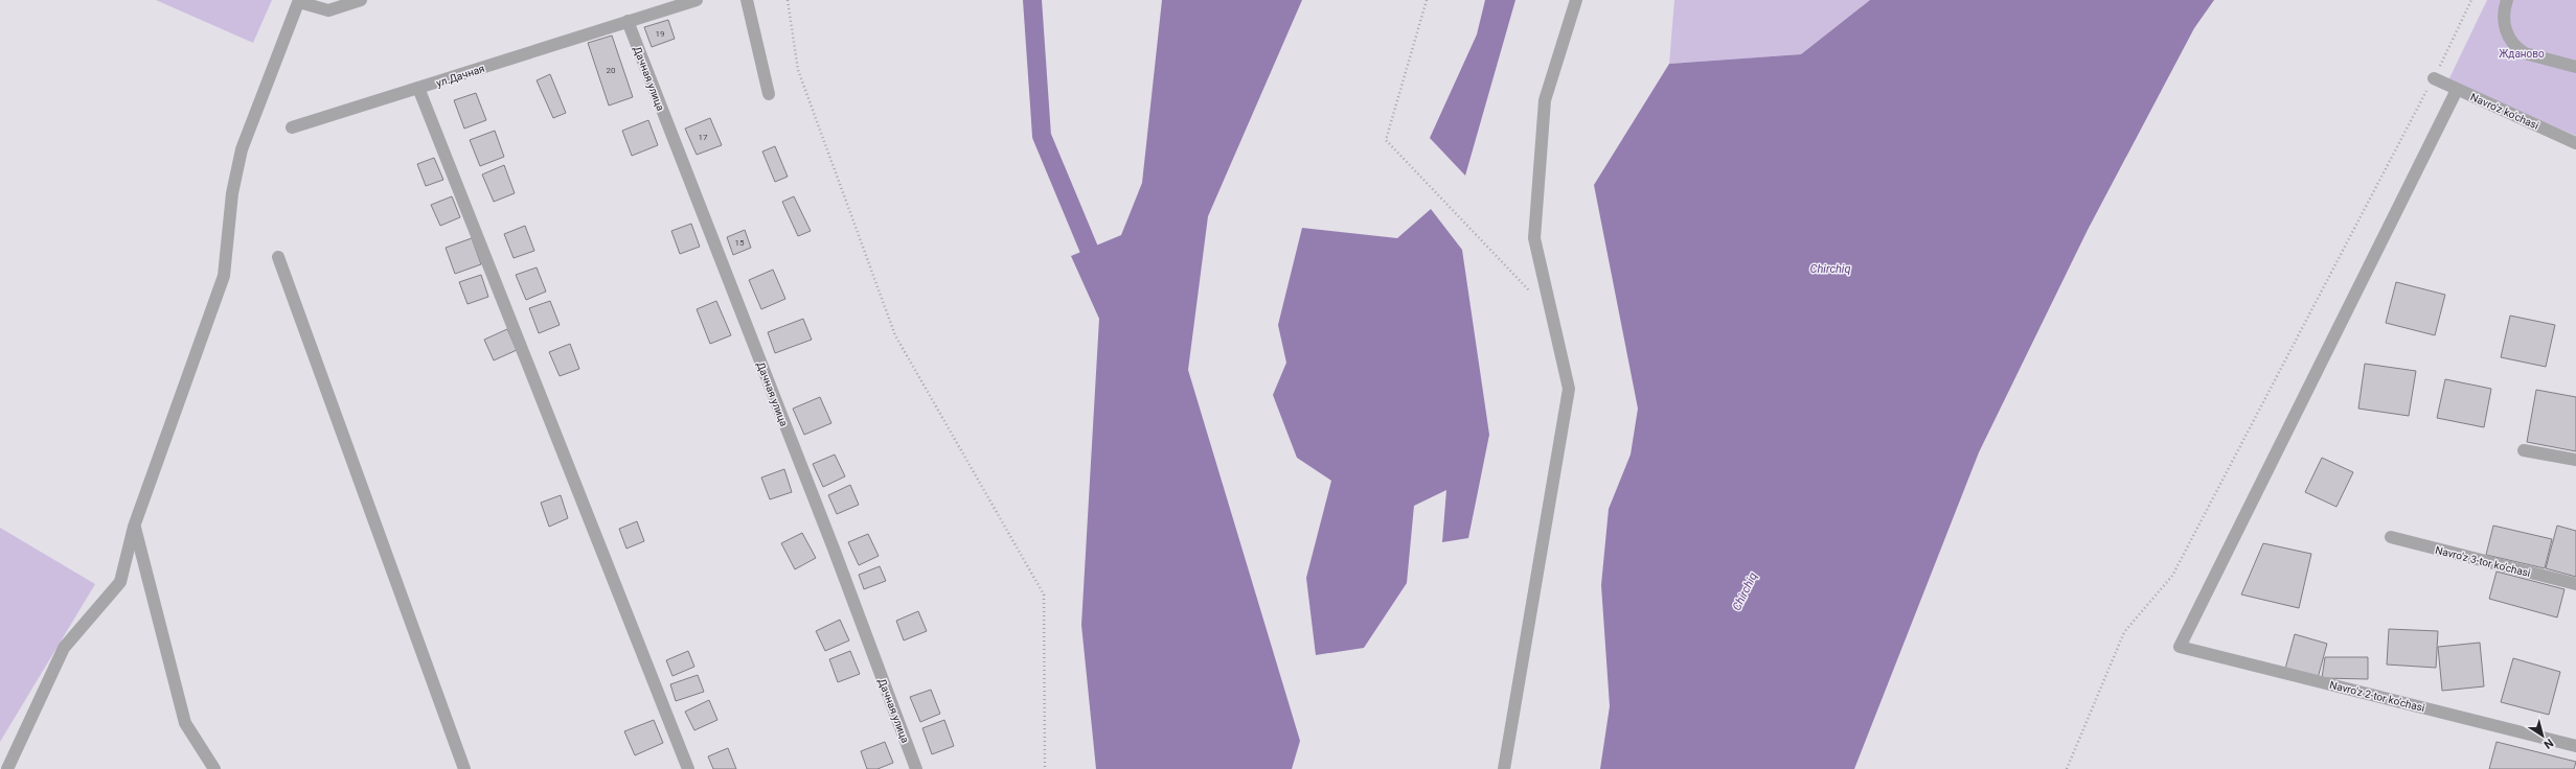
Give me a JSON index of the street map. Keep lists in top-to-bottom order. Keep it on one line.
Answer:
{"streets":{"street":["ул.Дачная","Дачная улица","Navro'z ko'chasi","Navro'z 3-tor ko'chasi","Navro'z 2-tor ko'chasi"]},"crossings":[["ул.Дачная","Дачная улица"],["Navro'z ko'chasi","Navro'z 2-tor ko'chasi"]],"water":["Chirchiq"],"parks":["Жданово"],"house_numbers":["19","20","17","15"],"north":"bottom right"}
